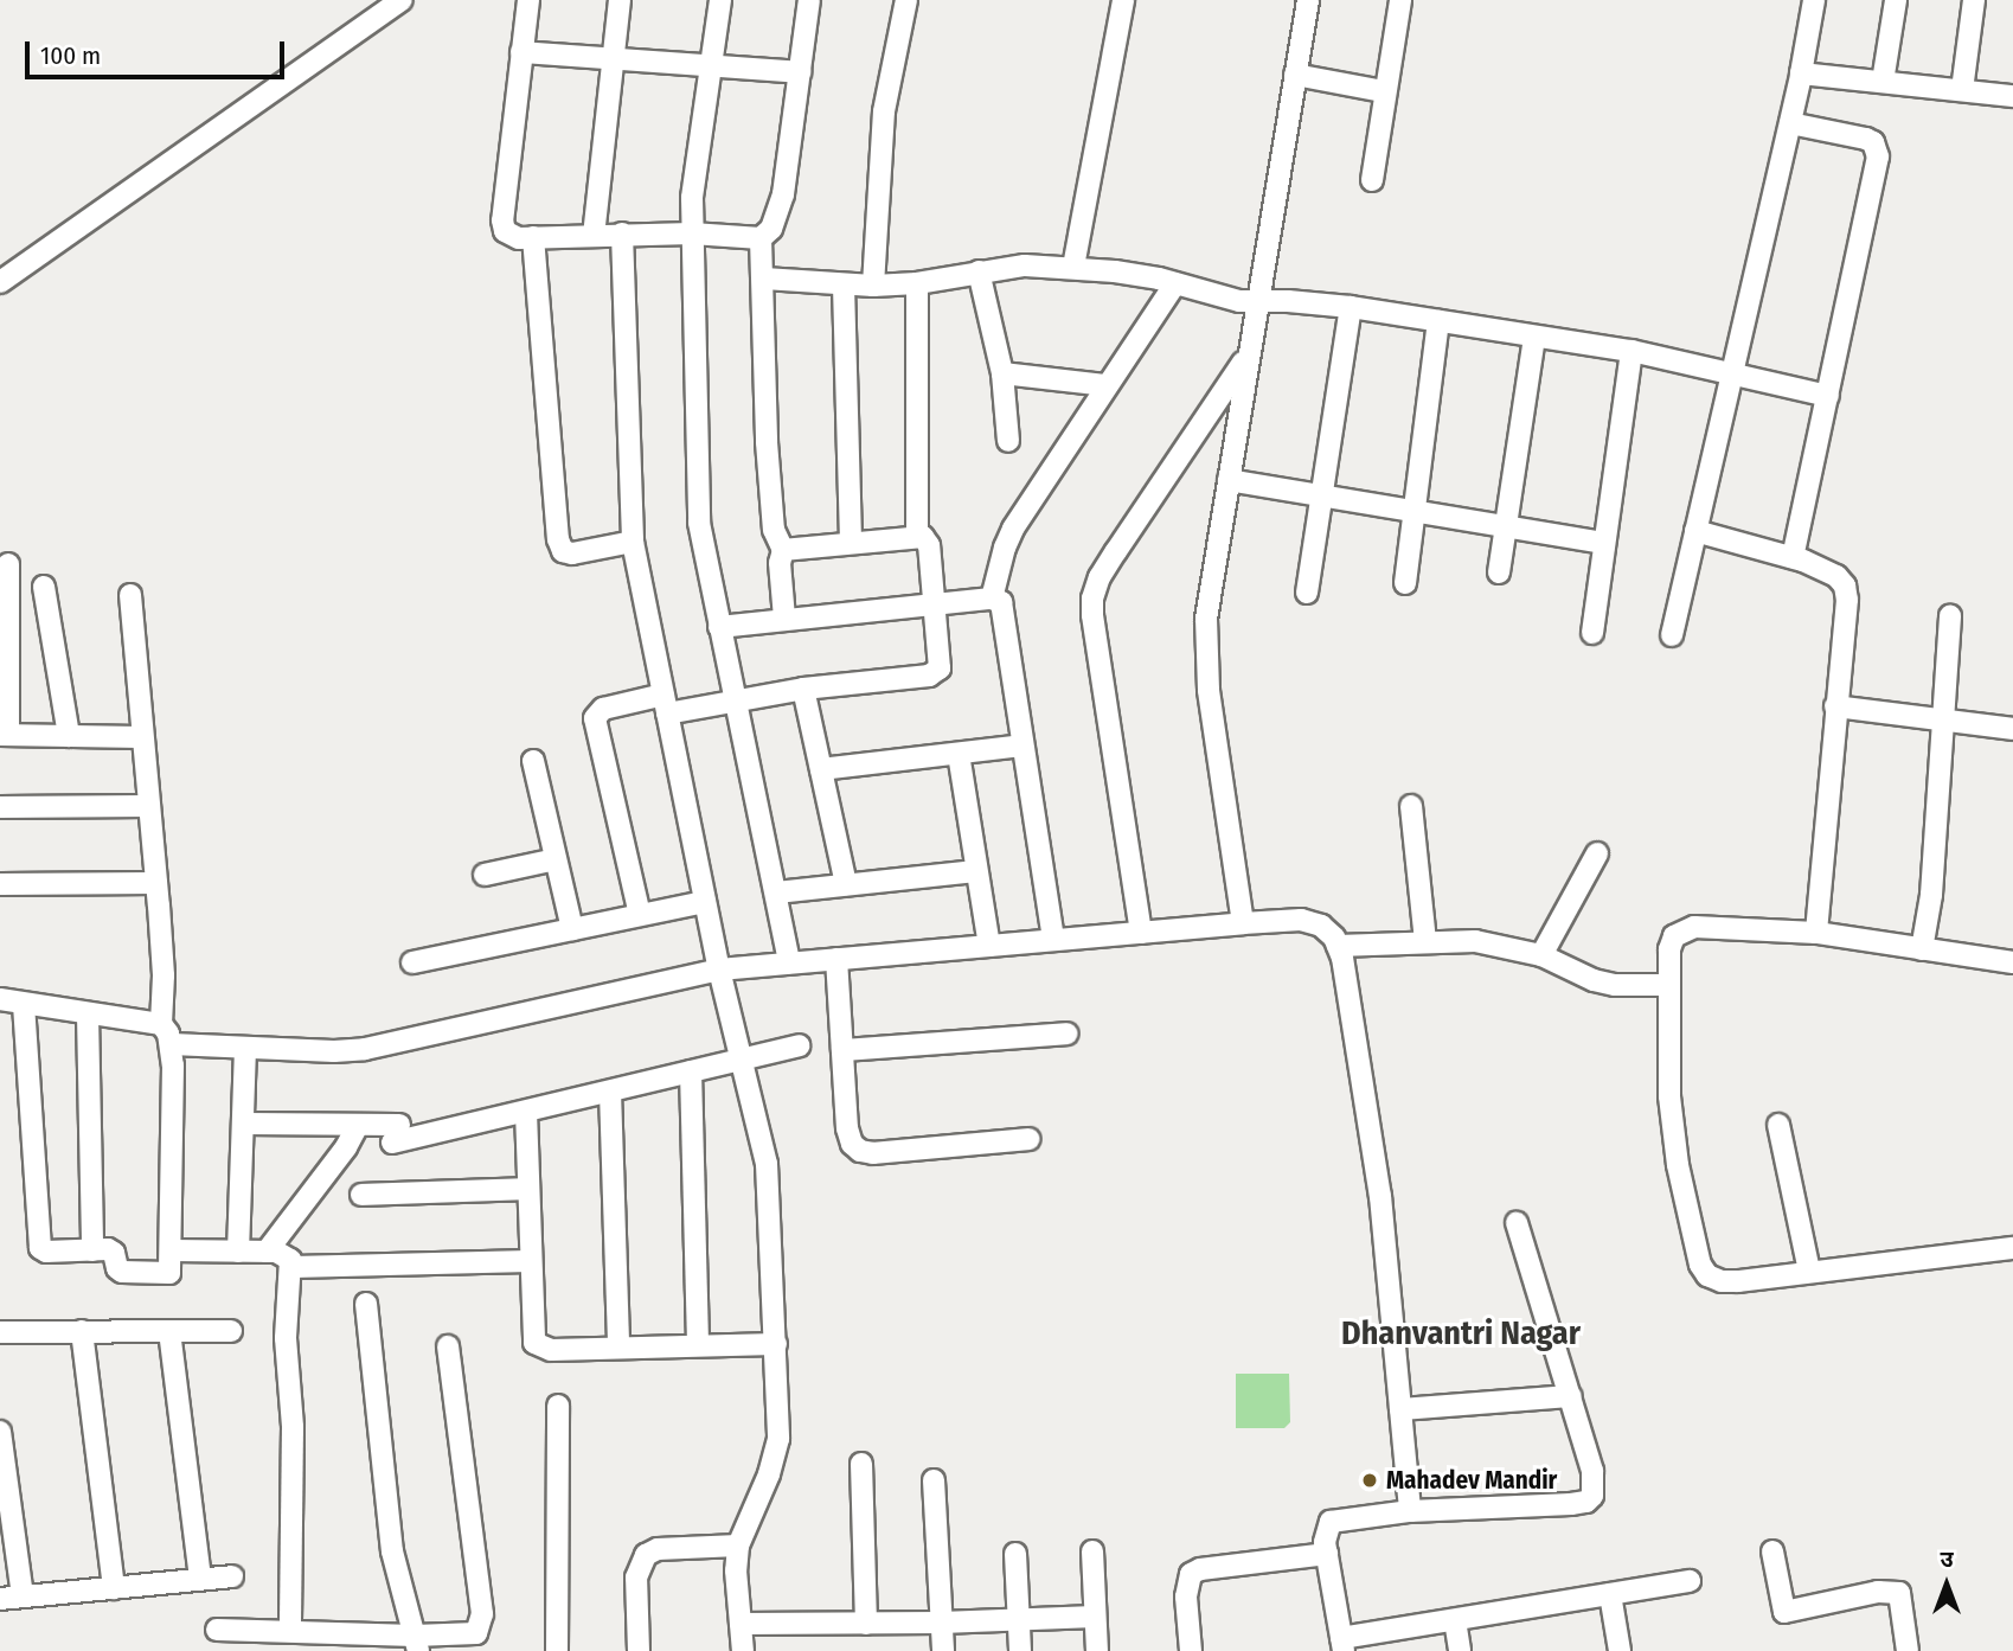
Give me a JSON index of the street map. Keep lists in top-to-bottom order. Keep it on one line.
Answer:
{"districts":["Dhanvantri Nagar"],"places":["Mahadev Mandir"],"scale_bar":"100 m","north":"top"}
